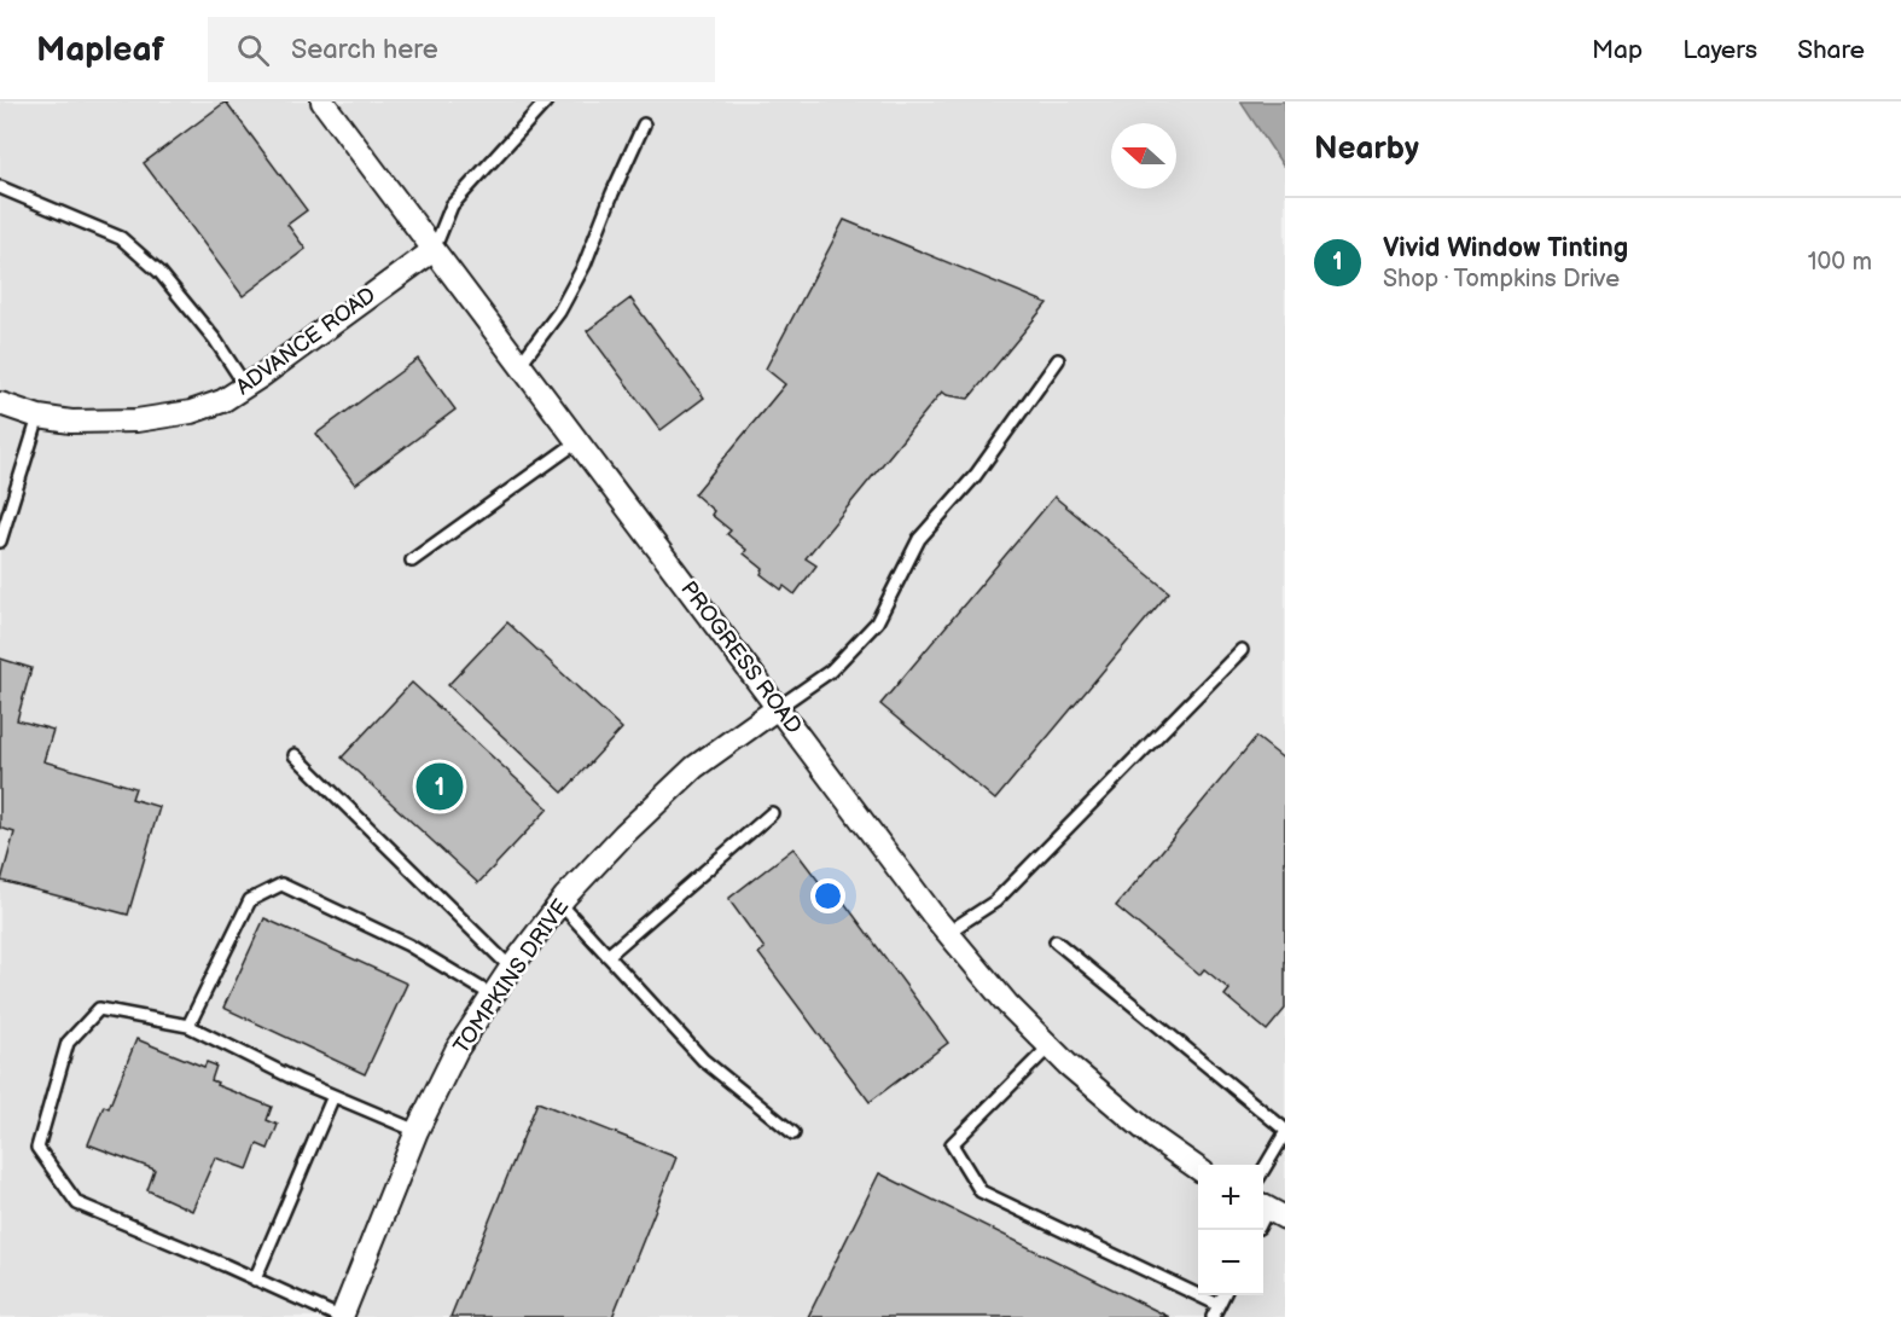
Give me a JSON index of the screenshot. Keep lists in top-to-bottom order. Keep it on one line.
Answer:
{"streets":{"street":["ADVANCE ROAD","PROGRESS ROAD","TOMPKINS DRIVE"]},"crossings":[["ADVANCE ROAD","PROGRESS ROAD"],["PROGRESS ROAD","TOMPKINS DRIVE"]],"north":"left","page":{"header":"Mapleaf","search":"Search here","nav":["Map","Layers","Share"],"heading":"Nearby","list":[{"mark":"1","name":"Vivid Window Tinting","note":"Shop · Tompkins Drive","value":"100 m"}],"pins":"1","map_buttons":["+","−"]}}
